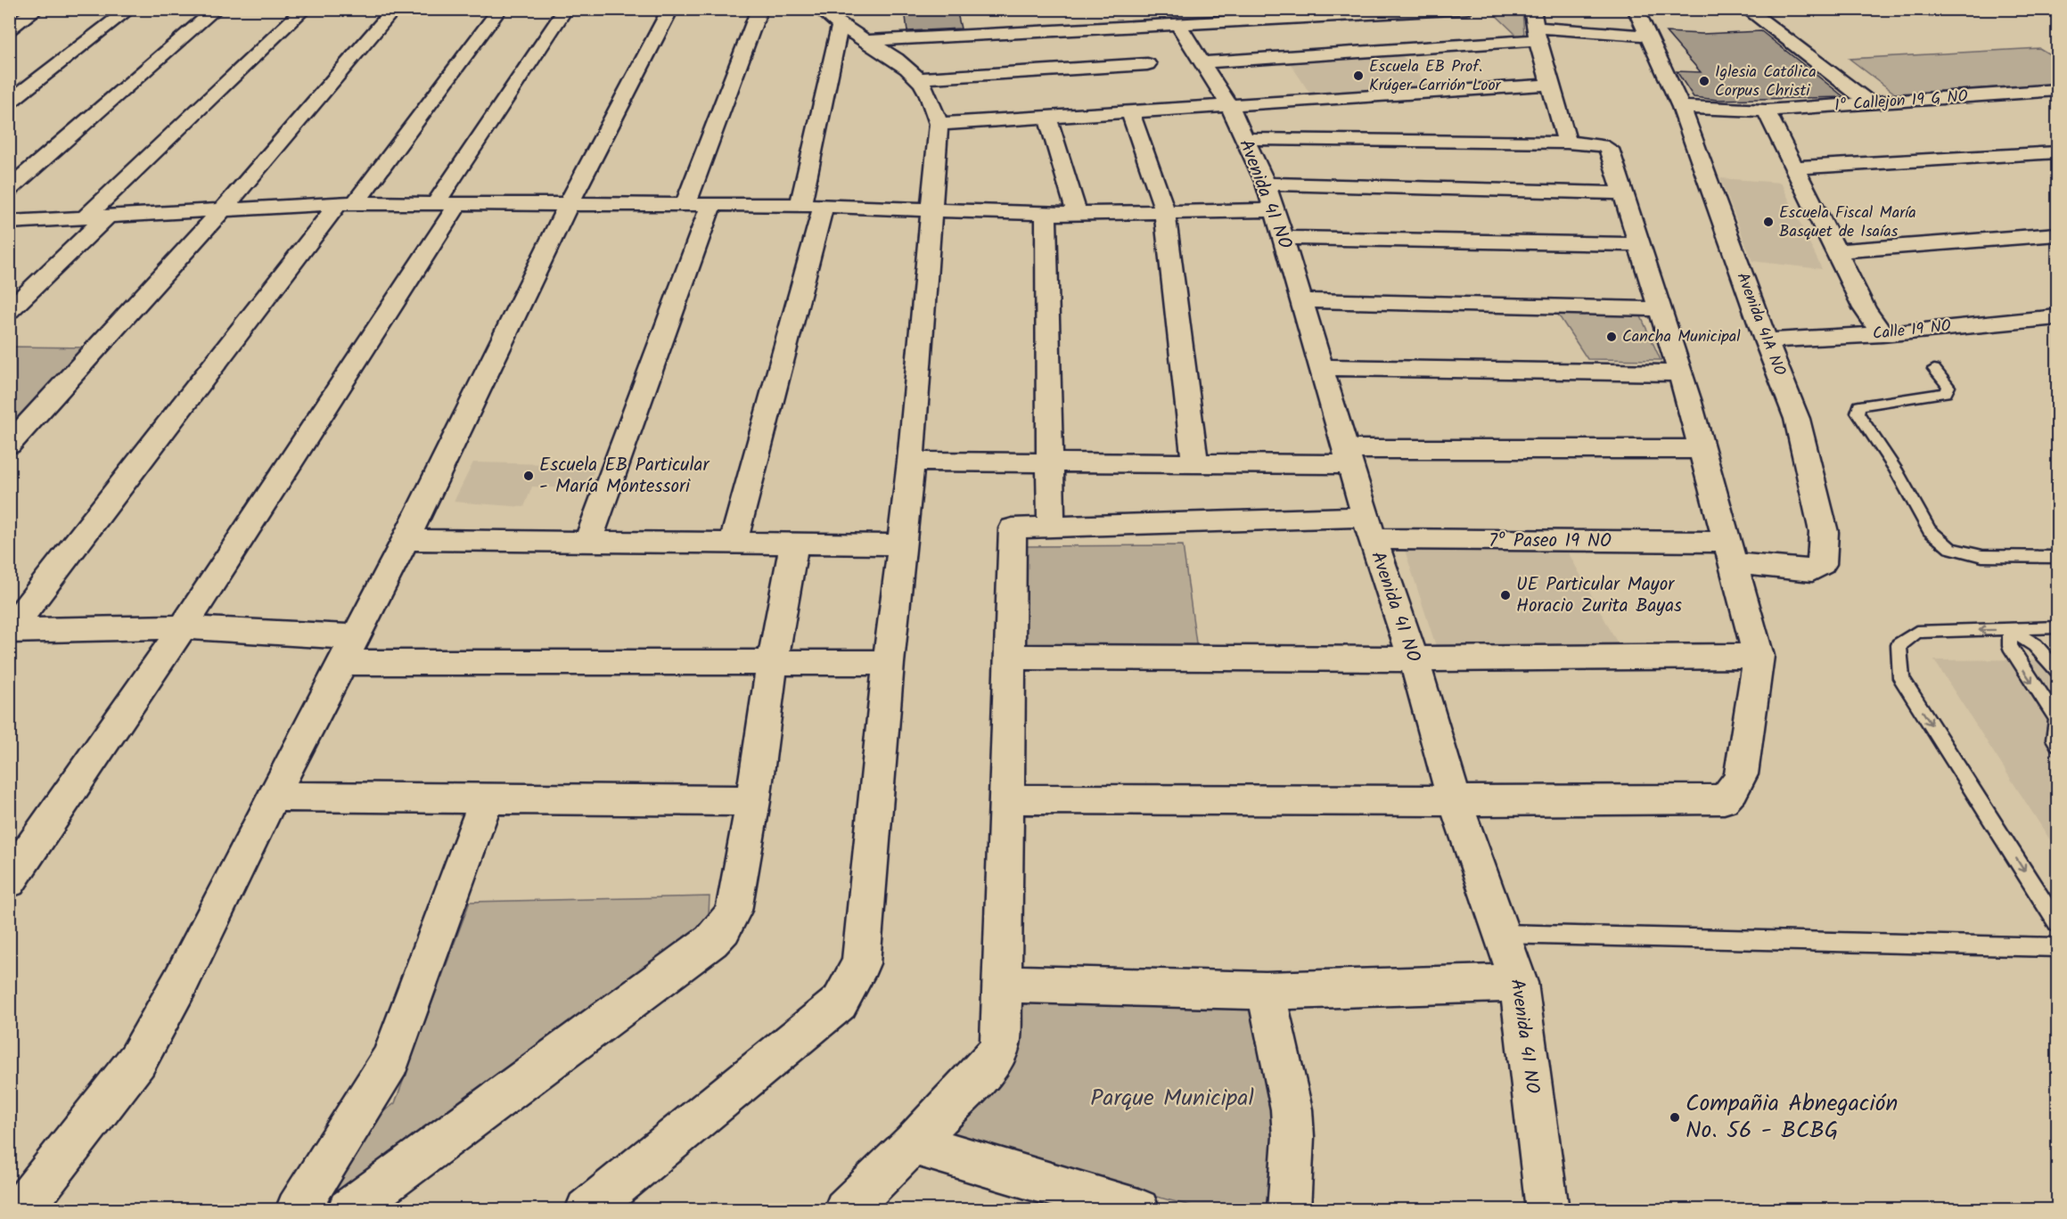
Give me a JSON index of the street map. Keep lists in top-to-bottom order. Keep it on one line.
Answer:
{"streets":{"street":["1º Callejon 19 G NO","Avenida 41 NO","Avenida 41A NO","Calle 19 NO","7º Paseo 19 NO"]},"crossings":[["1º Callejon 19 G NO","Avenida 41A NO"],["Avenida 41 NO","7º Paseo 19 NO"],["Avenida 41A NO","Calle 19 NO"],["Avenida 41A NO","7º Paseo 19 NO"]],"parks":["Parque Municipal"],"places":["Escuela EB Prof. Krúger Carrión Loor","Iglesia Católica Corpus Christi","Escuela Fiscal María Basquet de Isaías","Cancha Municipal","Escuela EB Particular - María Montessori","UE Particular Mayor Horacio Zurita Bayas","Compañia Abnegación No. 56 - BCBG"]}
